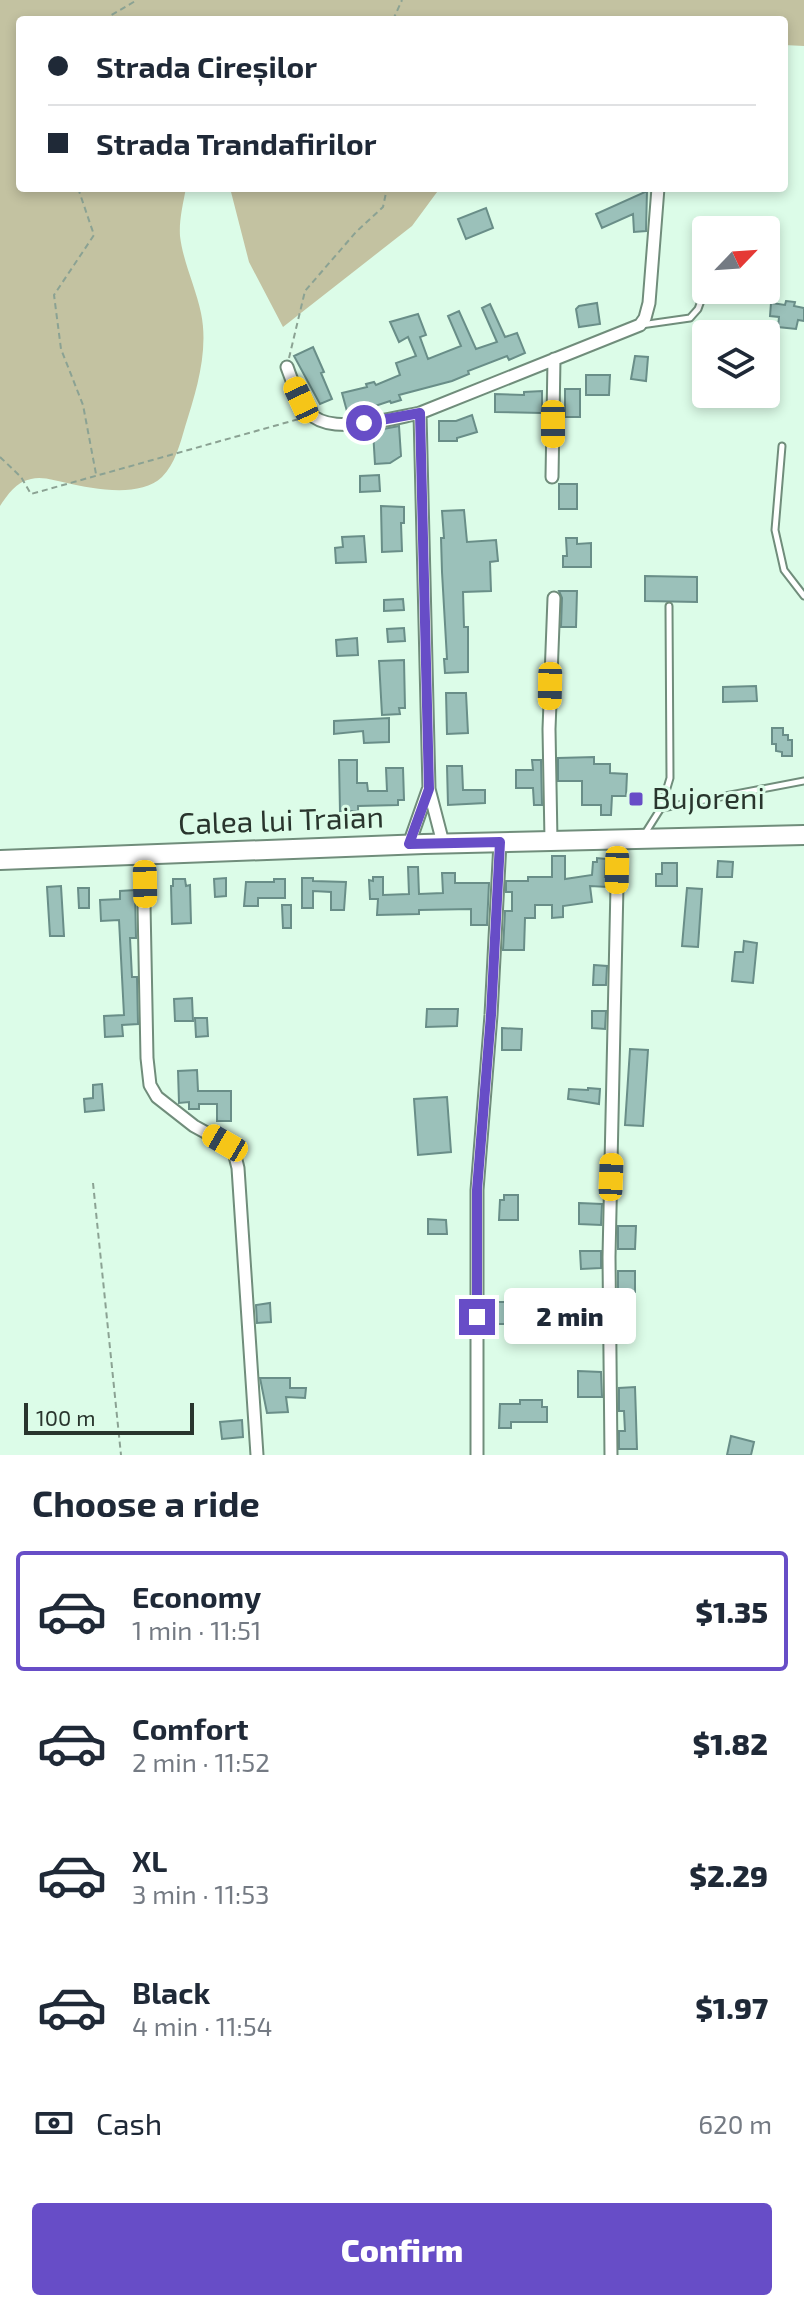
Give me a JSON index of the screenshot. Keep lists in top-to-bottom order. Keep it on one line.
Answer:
{"streets":{"highway":["Calea lui Traian"]},"places":{"transit":["Bujoreni"]},"scale_bar":"100 m","north":"top right","page":{"banner":["Strada Cireșilor","Strada Trandafirilor"],"bubble":"2 min","scale":"100 m","heading":"Choose a ride","list":[{"name":"Economy","note":"1 min · 11:51","value":"$1.35"},{"name":"Comfort","note":"2 min · 11:52","value":"$1.82"},{"name":"XL","note":"3 min · 11:53","value":"$2.29"},{"name":"Black","note":"4 min · 11:54","value":"$1.97"}],"pay":["Cash","620 m"],"buttons":"Confirm"}}
